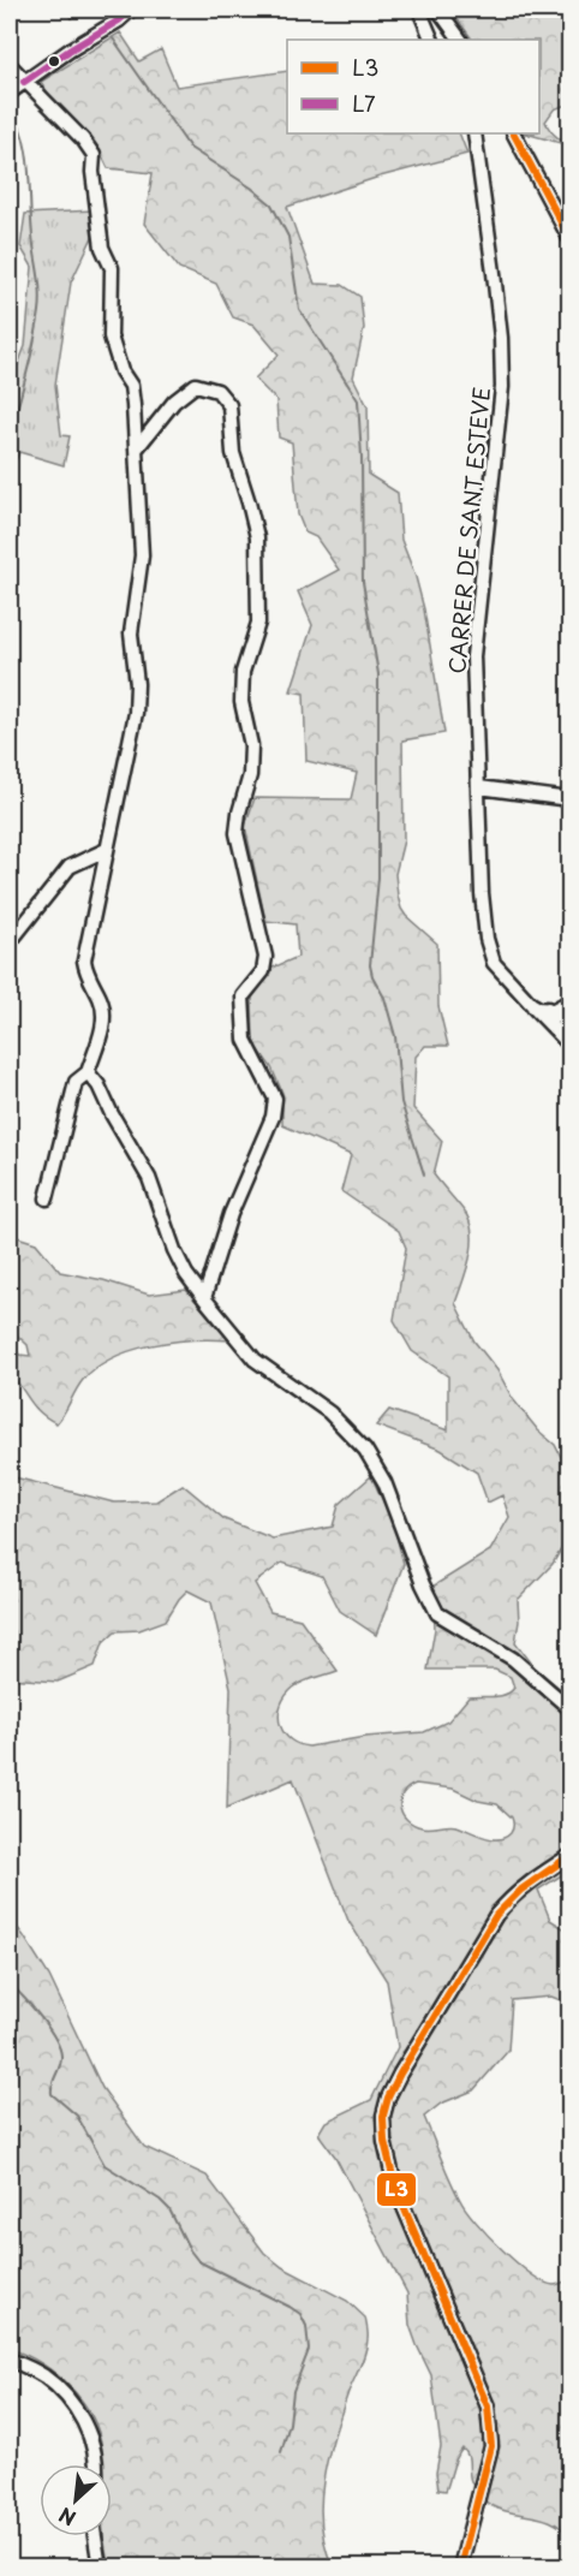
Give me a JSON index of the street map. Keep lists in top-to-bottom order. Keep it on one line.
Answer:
{"streets":{"street":["CARRER DE SANT ESTEVE"]},"lines":["transit line L7","transit line L3"],"legend":["L3","L7"],"north":"bottom left"}
